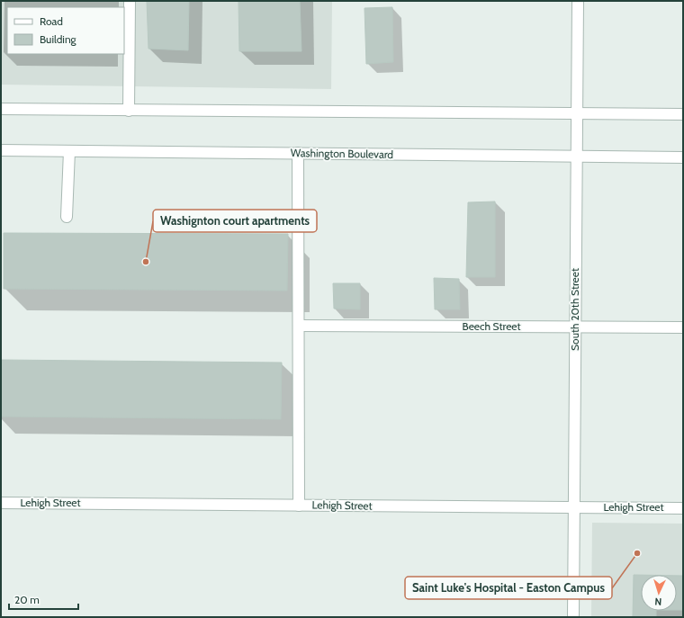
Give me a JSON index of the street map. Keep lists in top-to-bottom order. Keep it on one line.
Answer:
{"streets":{"street":["Washington Boulevard","South 20th Street","Beech Street","Lehigh Street"]},"crossings":[["Washington Boulevard","South 20th Street"],["South 20th Street","Beech Street"],["South 20th Street","Lehigh Street"]],"places":["Washignton court apartments","Saint Luke's Hospital - Easton Campus"],"legend":["Road","Building"],"scale_bar":"20 m","north":"bottom"}
